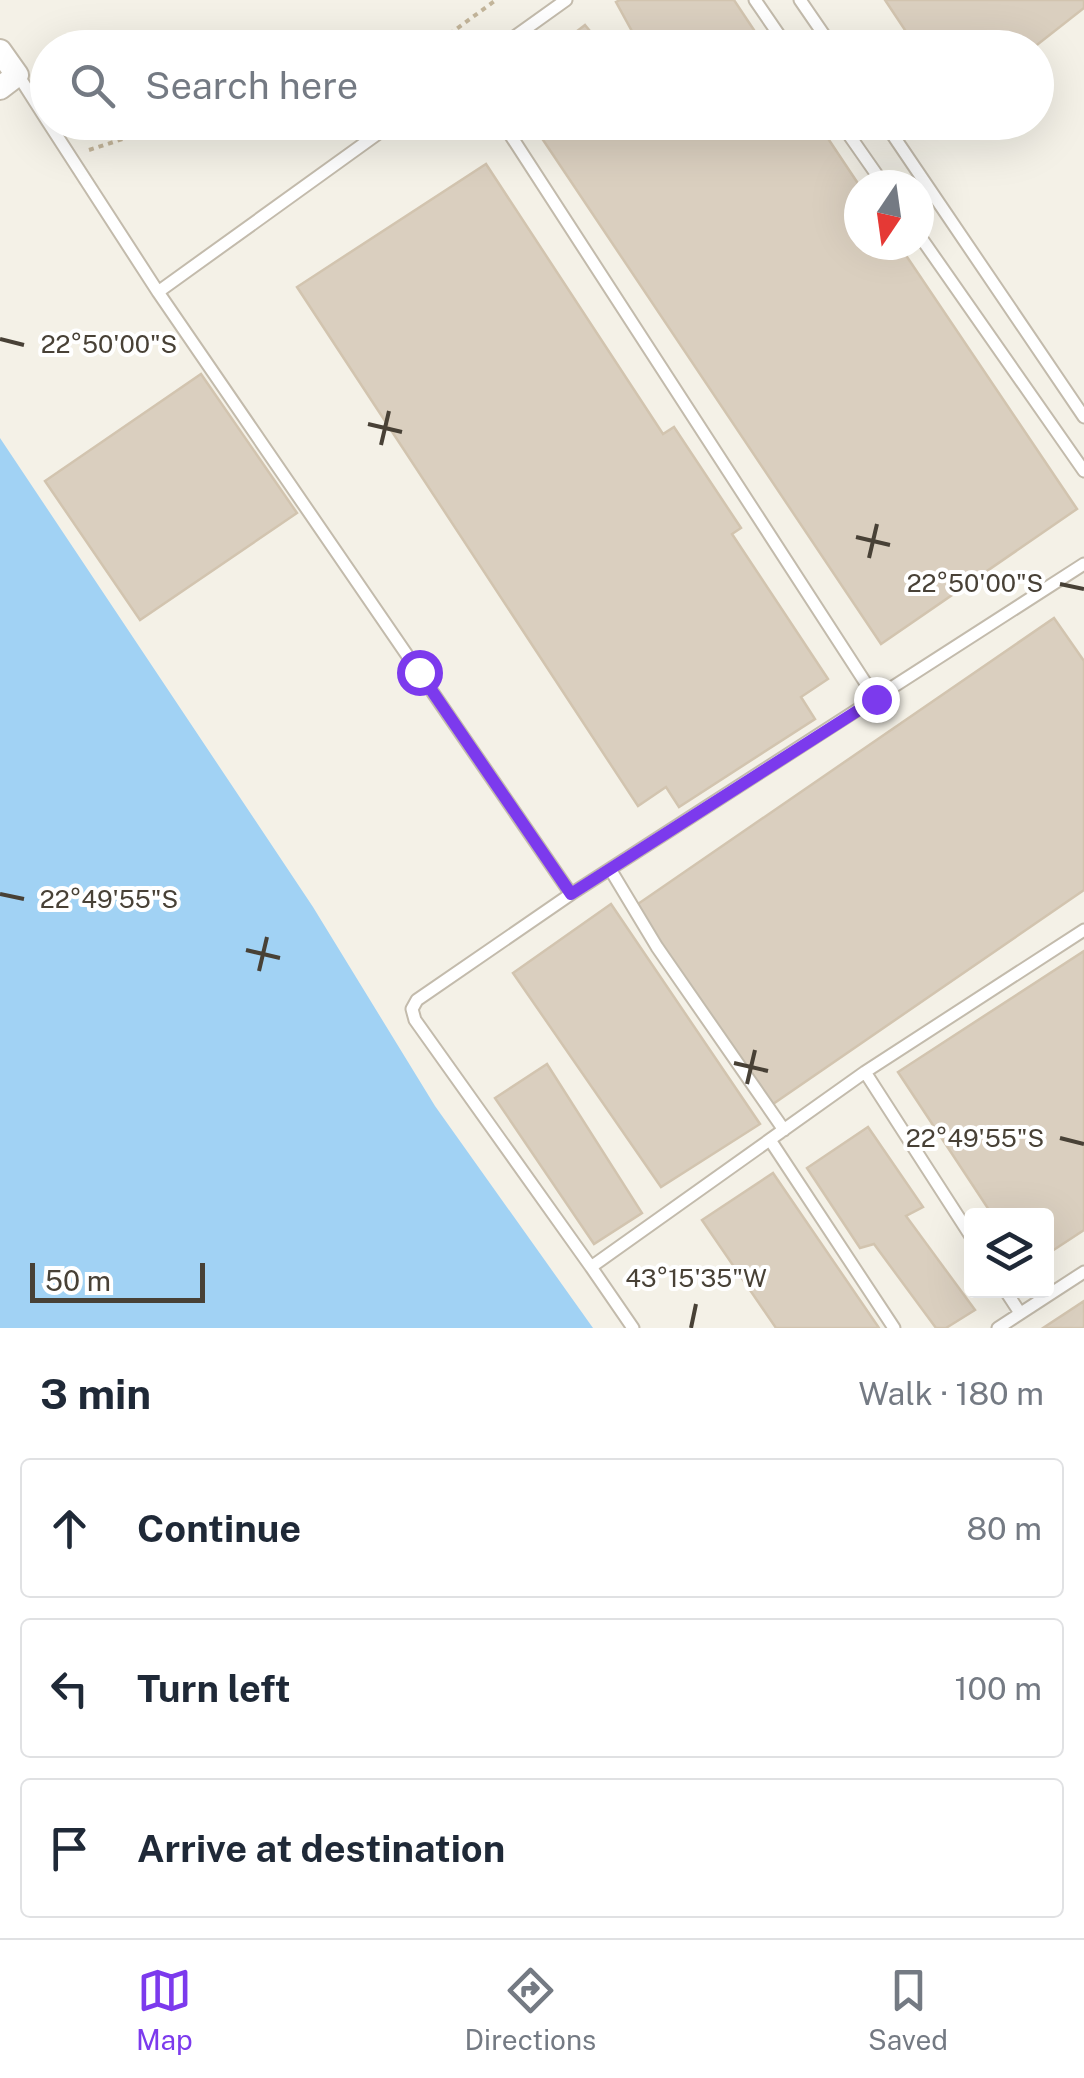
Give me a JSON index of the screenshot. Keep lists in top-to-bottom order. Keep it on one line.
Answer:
{"scale_bar":"50 m","north":"bottom","page":{"search":"Search here","scale":"50 m","heading":["3 min","Walk · 180 m"],"list":[["Continue","80 m"],["Turn left","100 m"],"Arrive at destination"],"nav":["Map","Directions","Saved"]},"coordinates":["22°50'00\"S","22°49'55\"S","43°15'35\"W"]}
